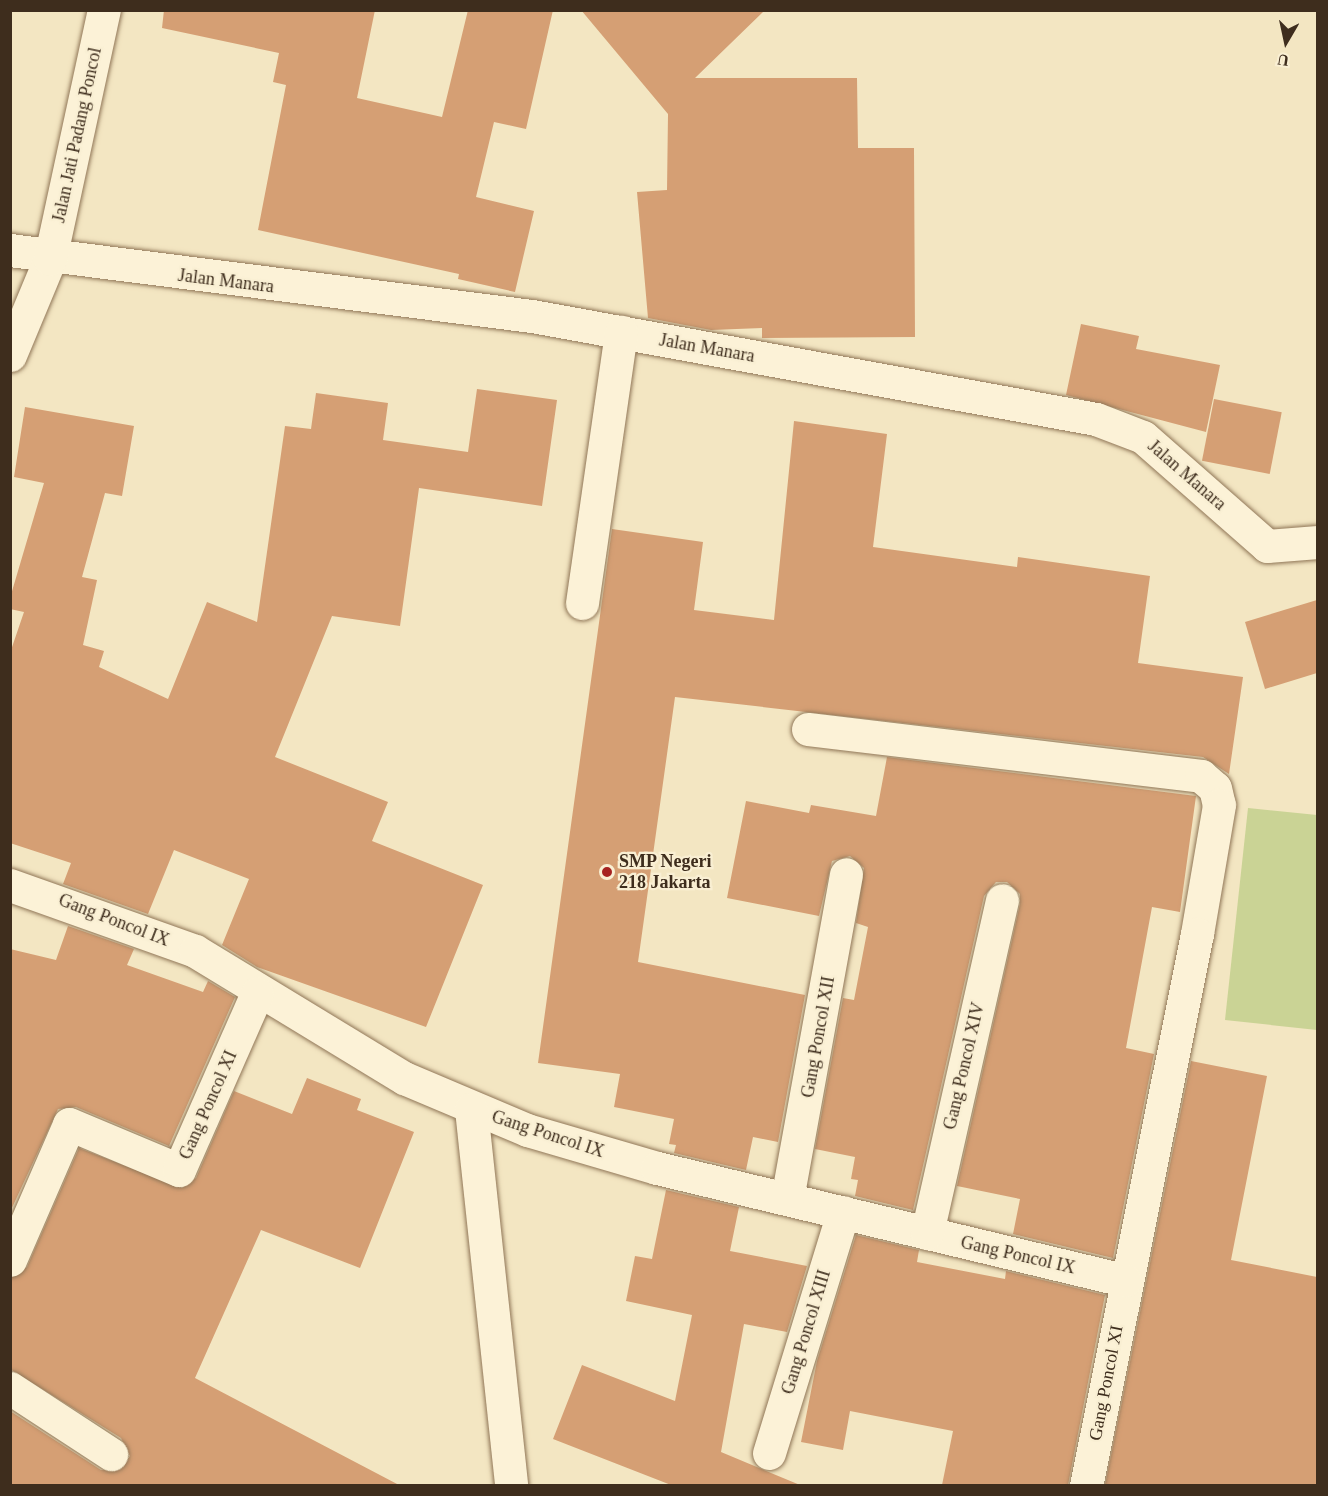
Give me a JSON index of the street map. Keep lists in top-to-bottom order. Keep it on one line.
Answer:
{"streets":{"street":["Jalan Jati Padang Poncol","Jalan Manara","Gang Poncol IX","Gang Poncol XII","Gang Poncol XIV","Gang Poncol XI","Gang Poncol XIII"]},"crossings":[["Jalan Jati Padang Poncol","Jalan Manara"],["Gang Poncol IX","Gang Poncol XII"],["Gang Poncol IX","Gang Poncol XIV"],["Gang Poncol IX","Gang Poncol XI"],["Gang Poncol IX","Gang Poncol XIII"]],"places":["SMP Negeri 218 Jakarta"],"north":"bottom"}
